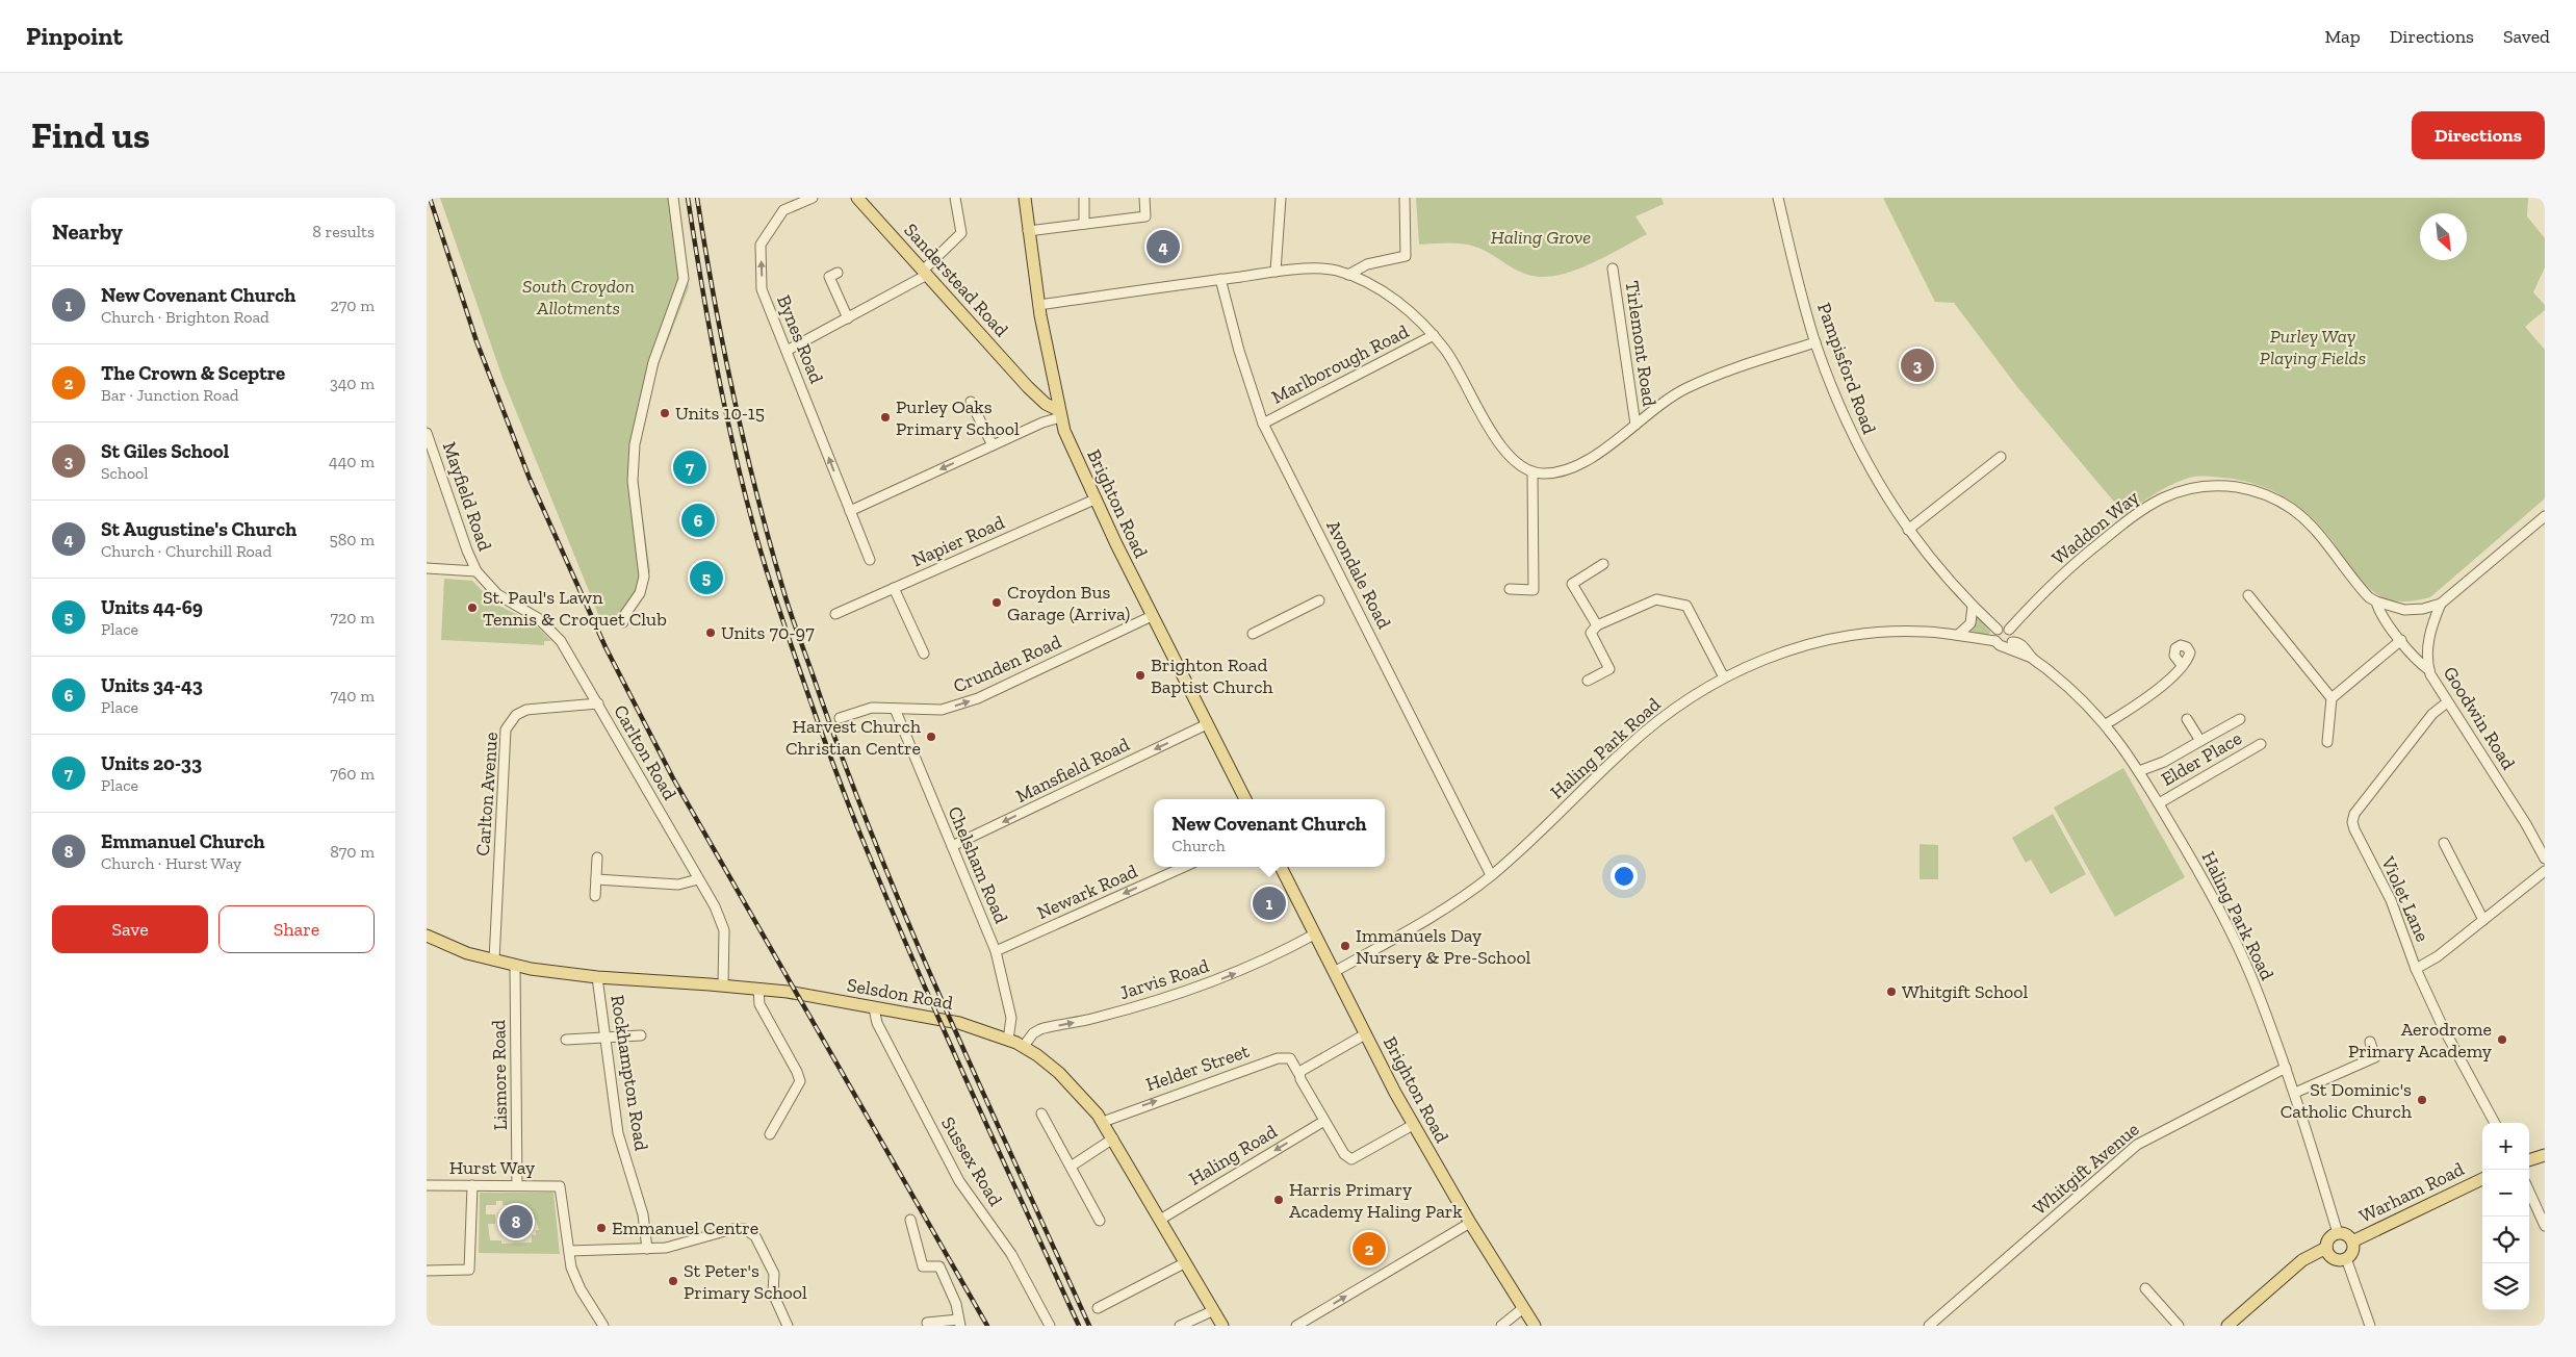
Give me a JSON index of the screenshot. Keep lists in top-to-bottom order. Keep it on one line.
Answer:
{"streets":{"main road":["Sanderstead Road","Brighton Road","Selsdon Road","Warham Road"],"street":["Bynes Road","Tirlemont Road","Marlborough Road","Pampisford Road","Mayfield Road","Waddon Way","Napier Road","Avondale Road","Crunden Road","Goodwin Road","Haling Park Road","Carlton Road","Elder Place","Mansfield Road","Carlton Avenue","Chelsham Road","Newark Road","Violet Lane","Jarvis Road","Helder Street","Rockhampton Road","Lismore Road","Haling Road","Sussex Road","Hurst Way","Whitgift Avenue"]},"crossings":[["Sanderstead Road","Brighton Road"],["Marlborough Road","Avondale Road"],["Pampisford Road","Waddon Way"],["Pampisford Road","Haling Park Road"],["Mayfield Road","Carlton Road"],["Brighton Road","Napier Road"],["Brighton Road","Crunden Road"],["Brighton Road","Haling Park Road"],["Brighton Road","Mansfield Road"],["Brighton Road","Jarvis Road"],["Waddon Way","Goodwin Road"],["Waddon Way","Haling Park Road"],["Avondale Road","Haling Park Road"],["Crunden Road","Chelsham Road"],["Goodwin Road","Violet Lane"],["Haling Park Road","Elder Place"],["Haling Park Road","Whitgift Avenue"],["Haling Park Road","Warham Road"],["Carlton Road","Carlton Avenue"],["Carlton Road","Selsdon Road"],["Mansfield Road","Chelsham Road"],["Carlton Avenue","Selsdon Road"],["Chelsham Road","Newark Road"],["Chelsham Road","Selsdon Road"],["Jarvis Road","Selsdon Road"],["Selsdon Road","Helder Street"],["Selsdon Road","Rockhampton Road"],["Selsdon Road","Lismore Road"],["Selsdon Road","Haling Road"],["Selsdon Road","Sussex Road"],["Lismore Road","Hurst Way"]],"one_way":["Bynes Road","Crunden Road","Mansfield Road","Newark Road","Jarvis Road","Helder Street","Haling Road"],"parks":["Haling Grove","South Croydon Allotments","Purley Way Playing Fields"],"places":["Units 10-15","Purley Oaks Primary School","Croydon Bus Garage (Arriva)","St. Paul's Lawn Tennis & Croquet Club","Units 70-97","Brighton Road Baptist Church","Harvest Church Christian Centre","Immanuels Day Nursery & Pre-School","Whitgift School","Aerodrome Primary Academy","St Dominic's Catholic Church","Harris Primary Academy Haling Park","Emmanuel Centre","St Peter's Primary School"],"north":"bottom right","page":{"header":"Pinpoint","nav":["Map","Directions","Saved"],"buttons":["Directions",["Save","Share"]],"title":"Find us","heading":["Nearby","8 results"],"pins":["4","3","7","6","5","1","8","2"],"list":[{"mark":"1","name":"New Covenant Church","note":"Church · Brighton Road","value":"270 m"},{"mark":"2","name":"The Crown & Sceptre","note":"Bar · Junction Road","value":"340 m"},{"mark":"3","name":"St Giles School","note":"School","value":"440 m"},{"mark":"4","name":"St Augustine's Church","note":"Church · Churchill Road","value":"580 m"},{"mark":"5","name":"Units 44-69","note":"Place","value":"720 m"},{"mark":"6","name":"Units 34-43","note":"Place","value":"740 m"},{"mark":"7","name":"Units 20-33","note":"Place","value":"760 m"},{"mark":"8","name":"Emmanuel Church","note":"Church · Hurst Way","value":"870 m"}],"popup":["New Covenant Church","Church"],"map_buttons":["+","−"]}}
